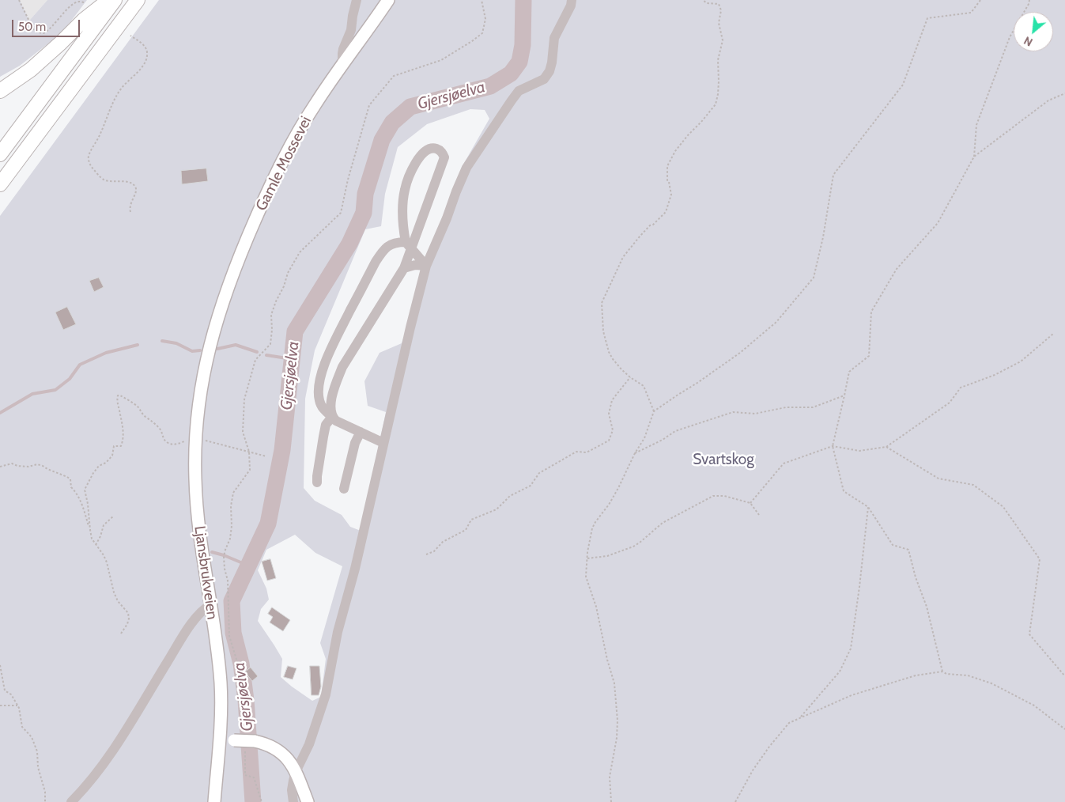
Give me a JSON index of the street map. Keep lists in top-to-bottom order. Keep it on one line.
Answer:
{"streets":{"main road":["Gamle Mossevei","Ljansbrukveien"]},"crossings":[["Gamle Mossevei","Ljansbrukveien"]],"water":["Gjersjøelva"],"parks":["Svartskog"],"scale_bar":"50 m","north":"bottom left"}
